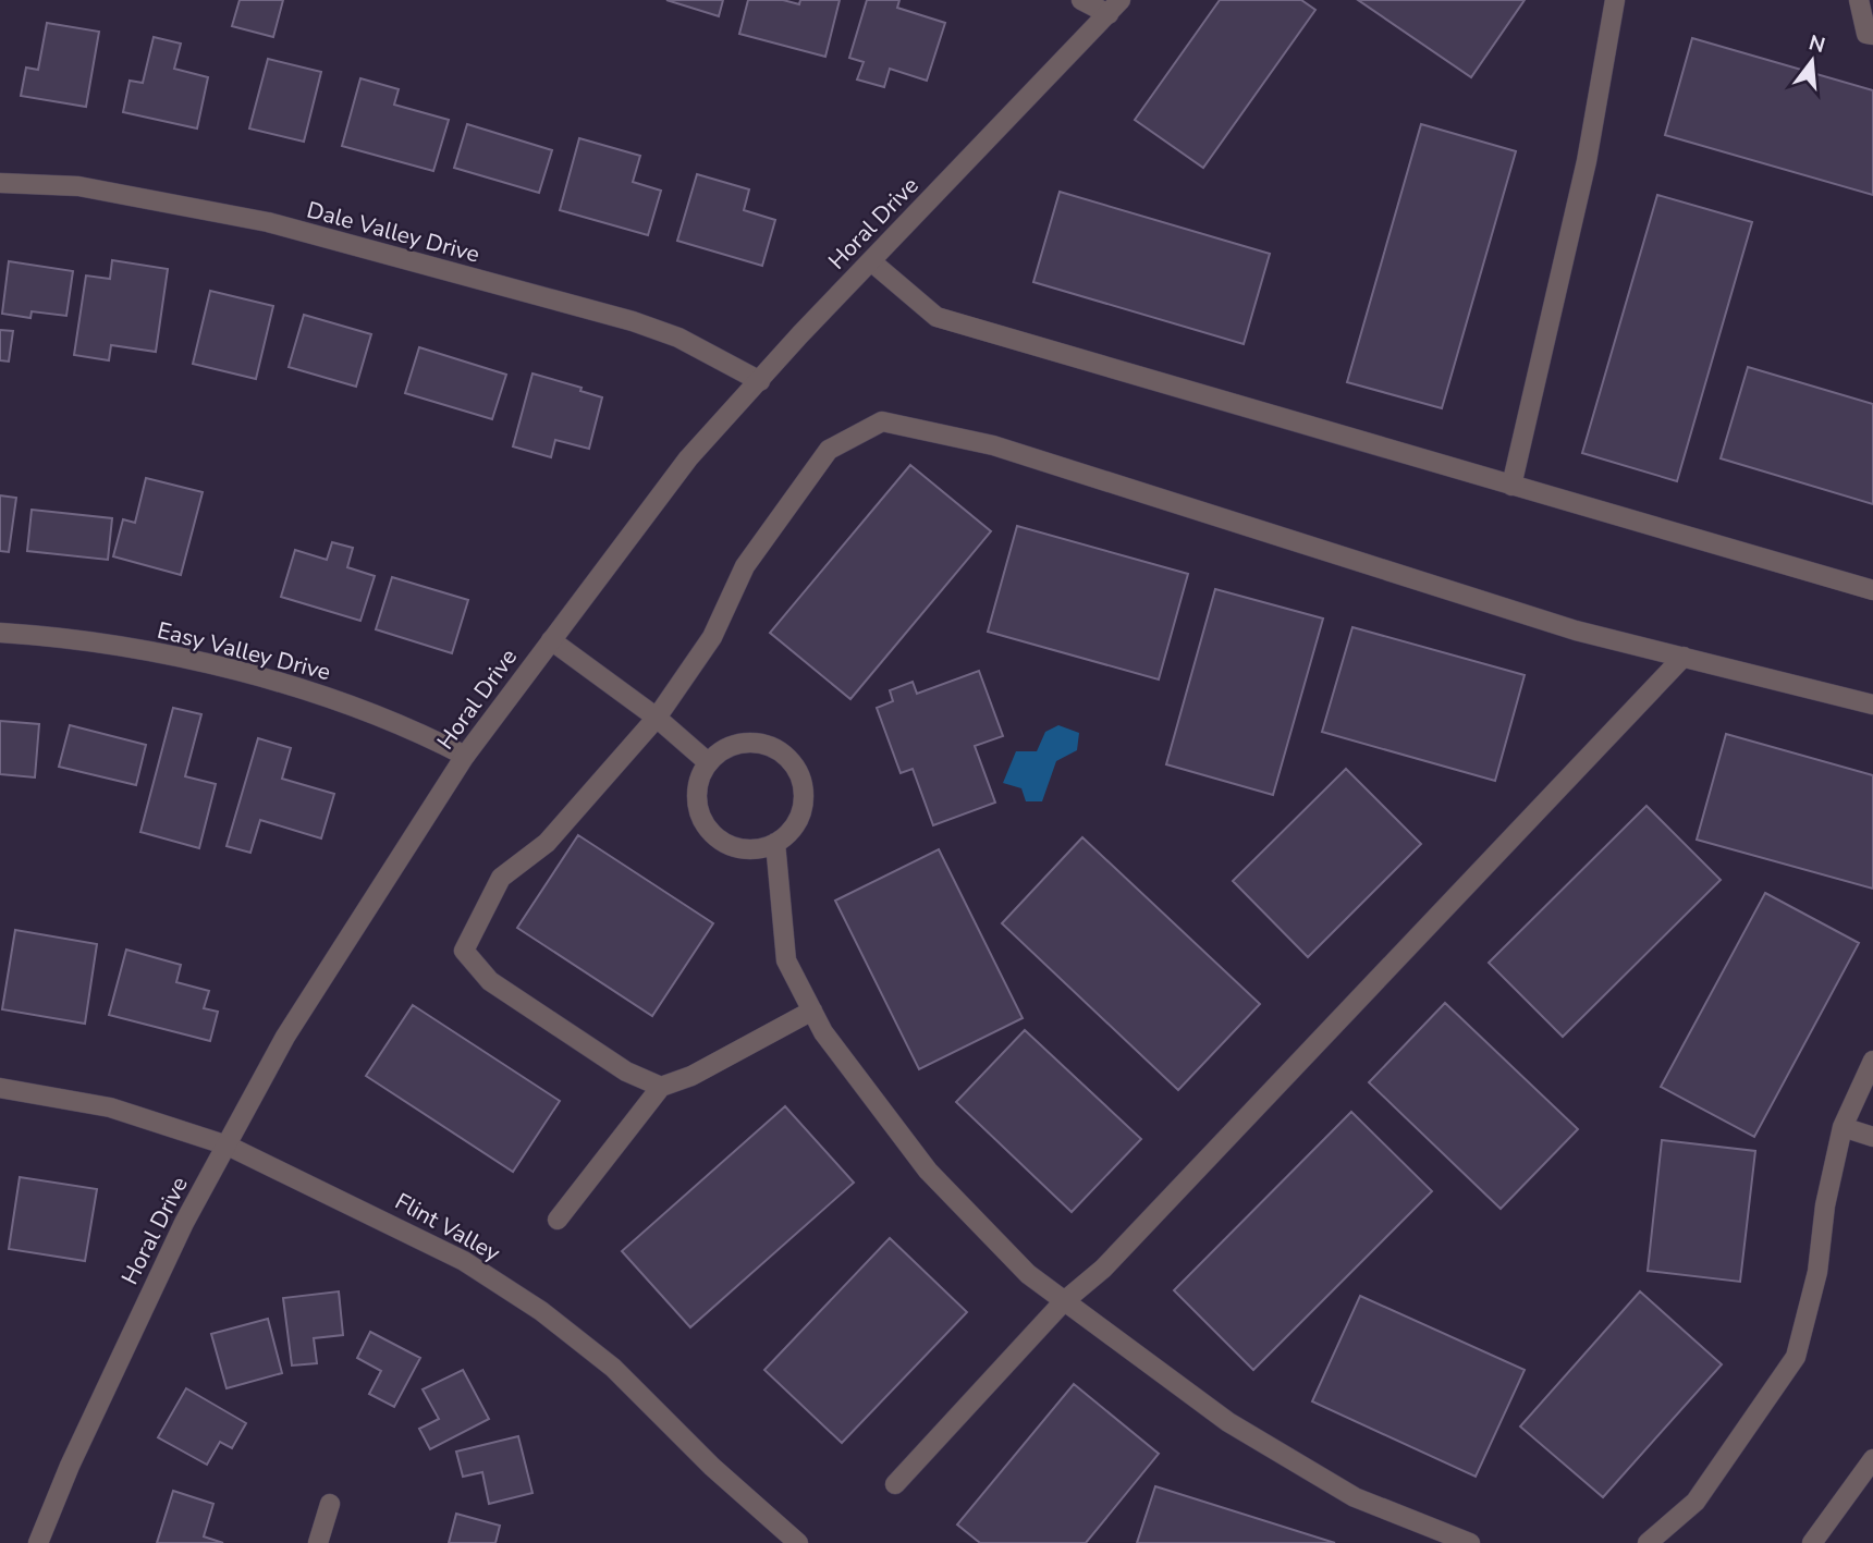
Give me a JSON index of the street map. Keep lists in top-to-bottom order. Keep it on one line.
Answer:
{"streets":{"street":["Horal Drive","Dale Valley Drive","Easy Valley Drive","Flint Valley"]},"crossings":[["Horal Drive","Dale Valley Drive"],["Horal Drive","Easy Valley Drive"],["Horal Drive","Flint Valley"]],"north":"top"}
